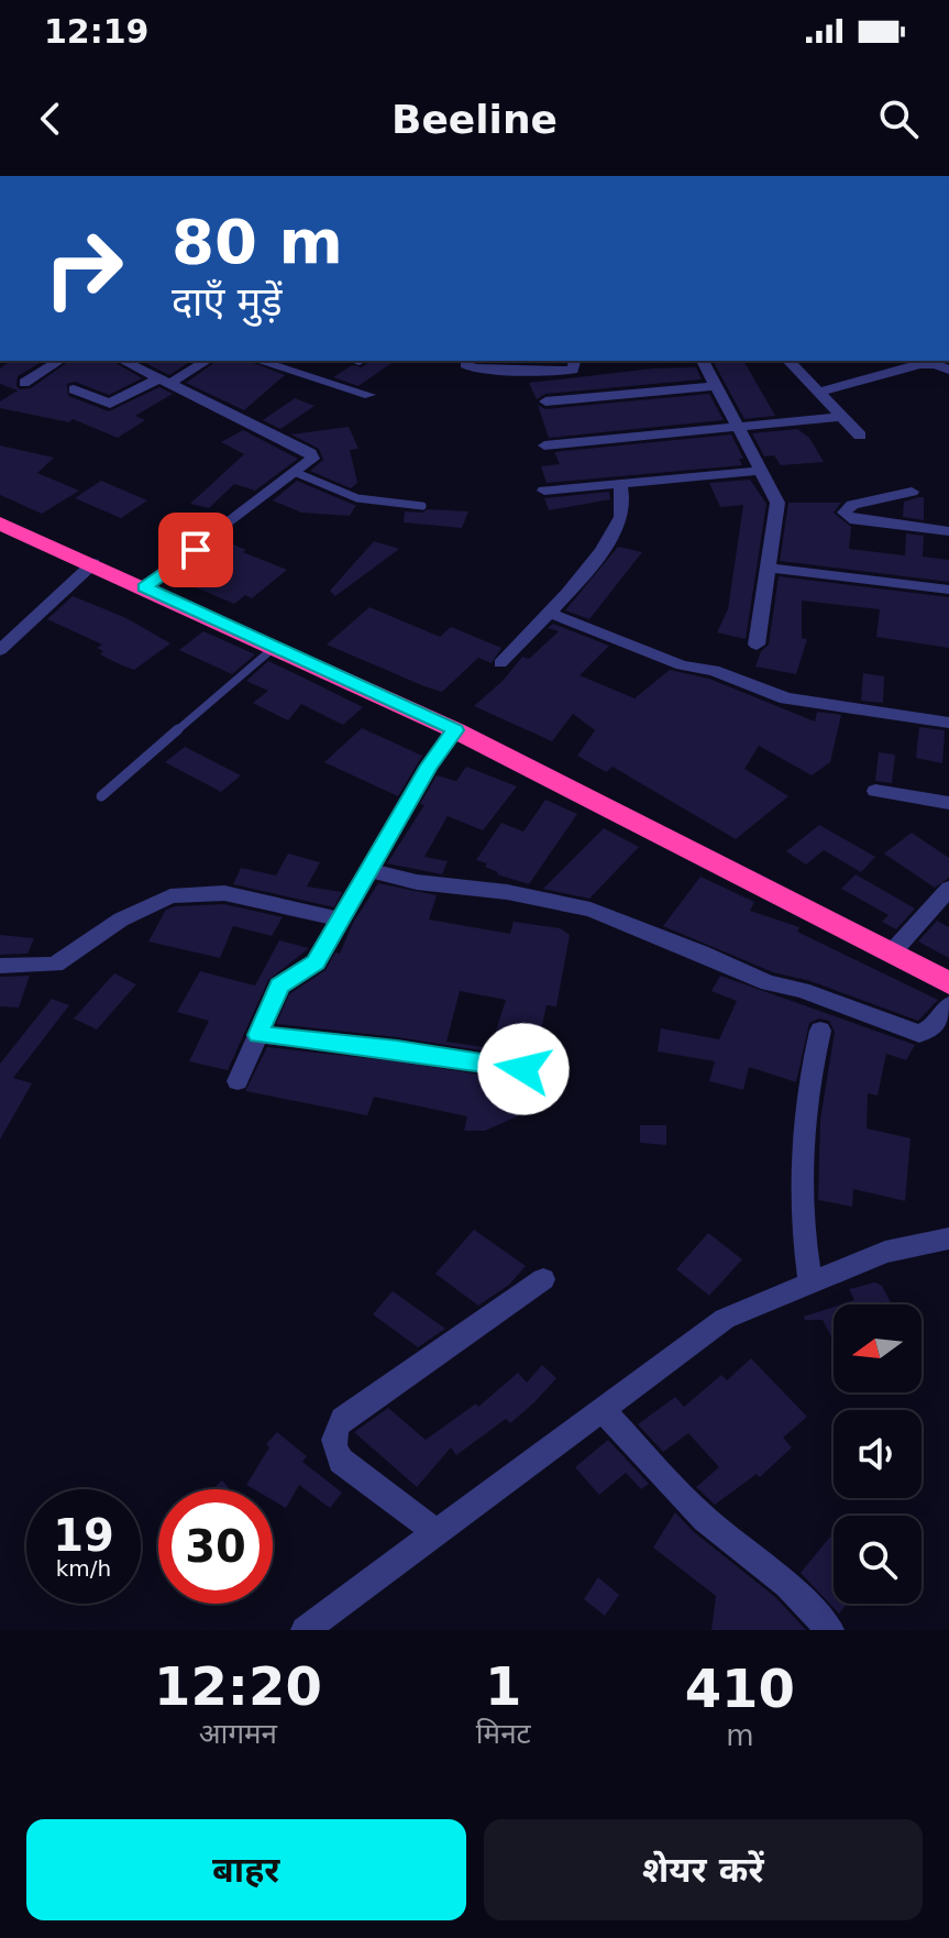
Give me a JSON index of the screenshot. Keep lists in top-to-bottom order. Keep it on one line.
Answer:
{"north":"left","page":{"status":"12:19","header":"Beeline","turn":["80 m","दाएँ मुड़ें"],"speed":"19 km/h","limit":"30","eta":["12:20","आगमन","1","मिनट","410","m"],"buttons":["बाहर","शेयर करें"]}}
